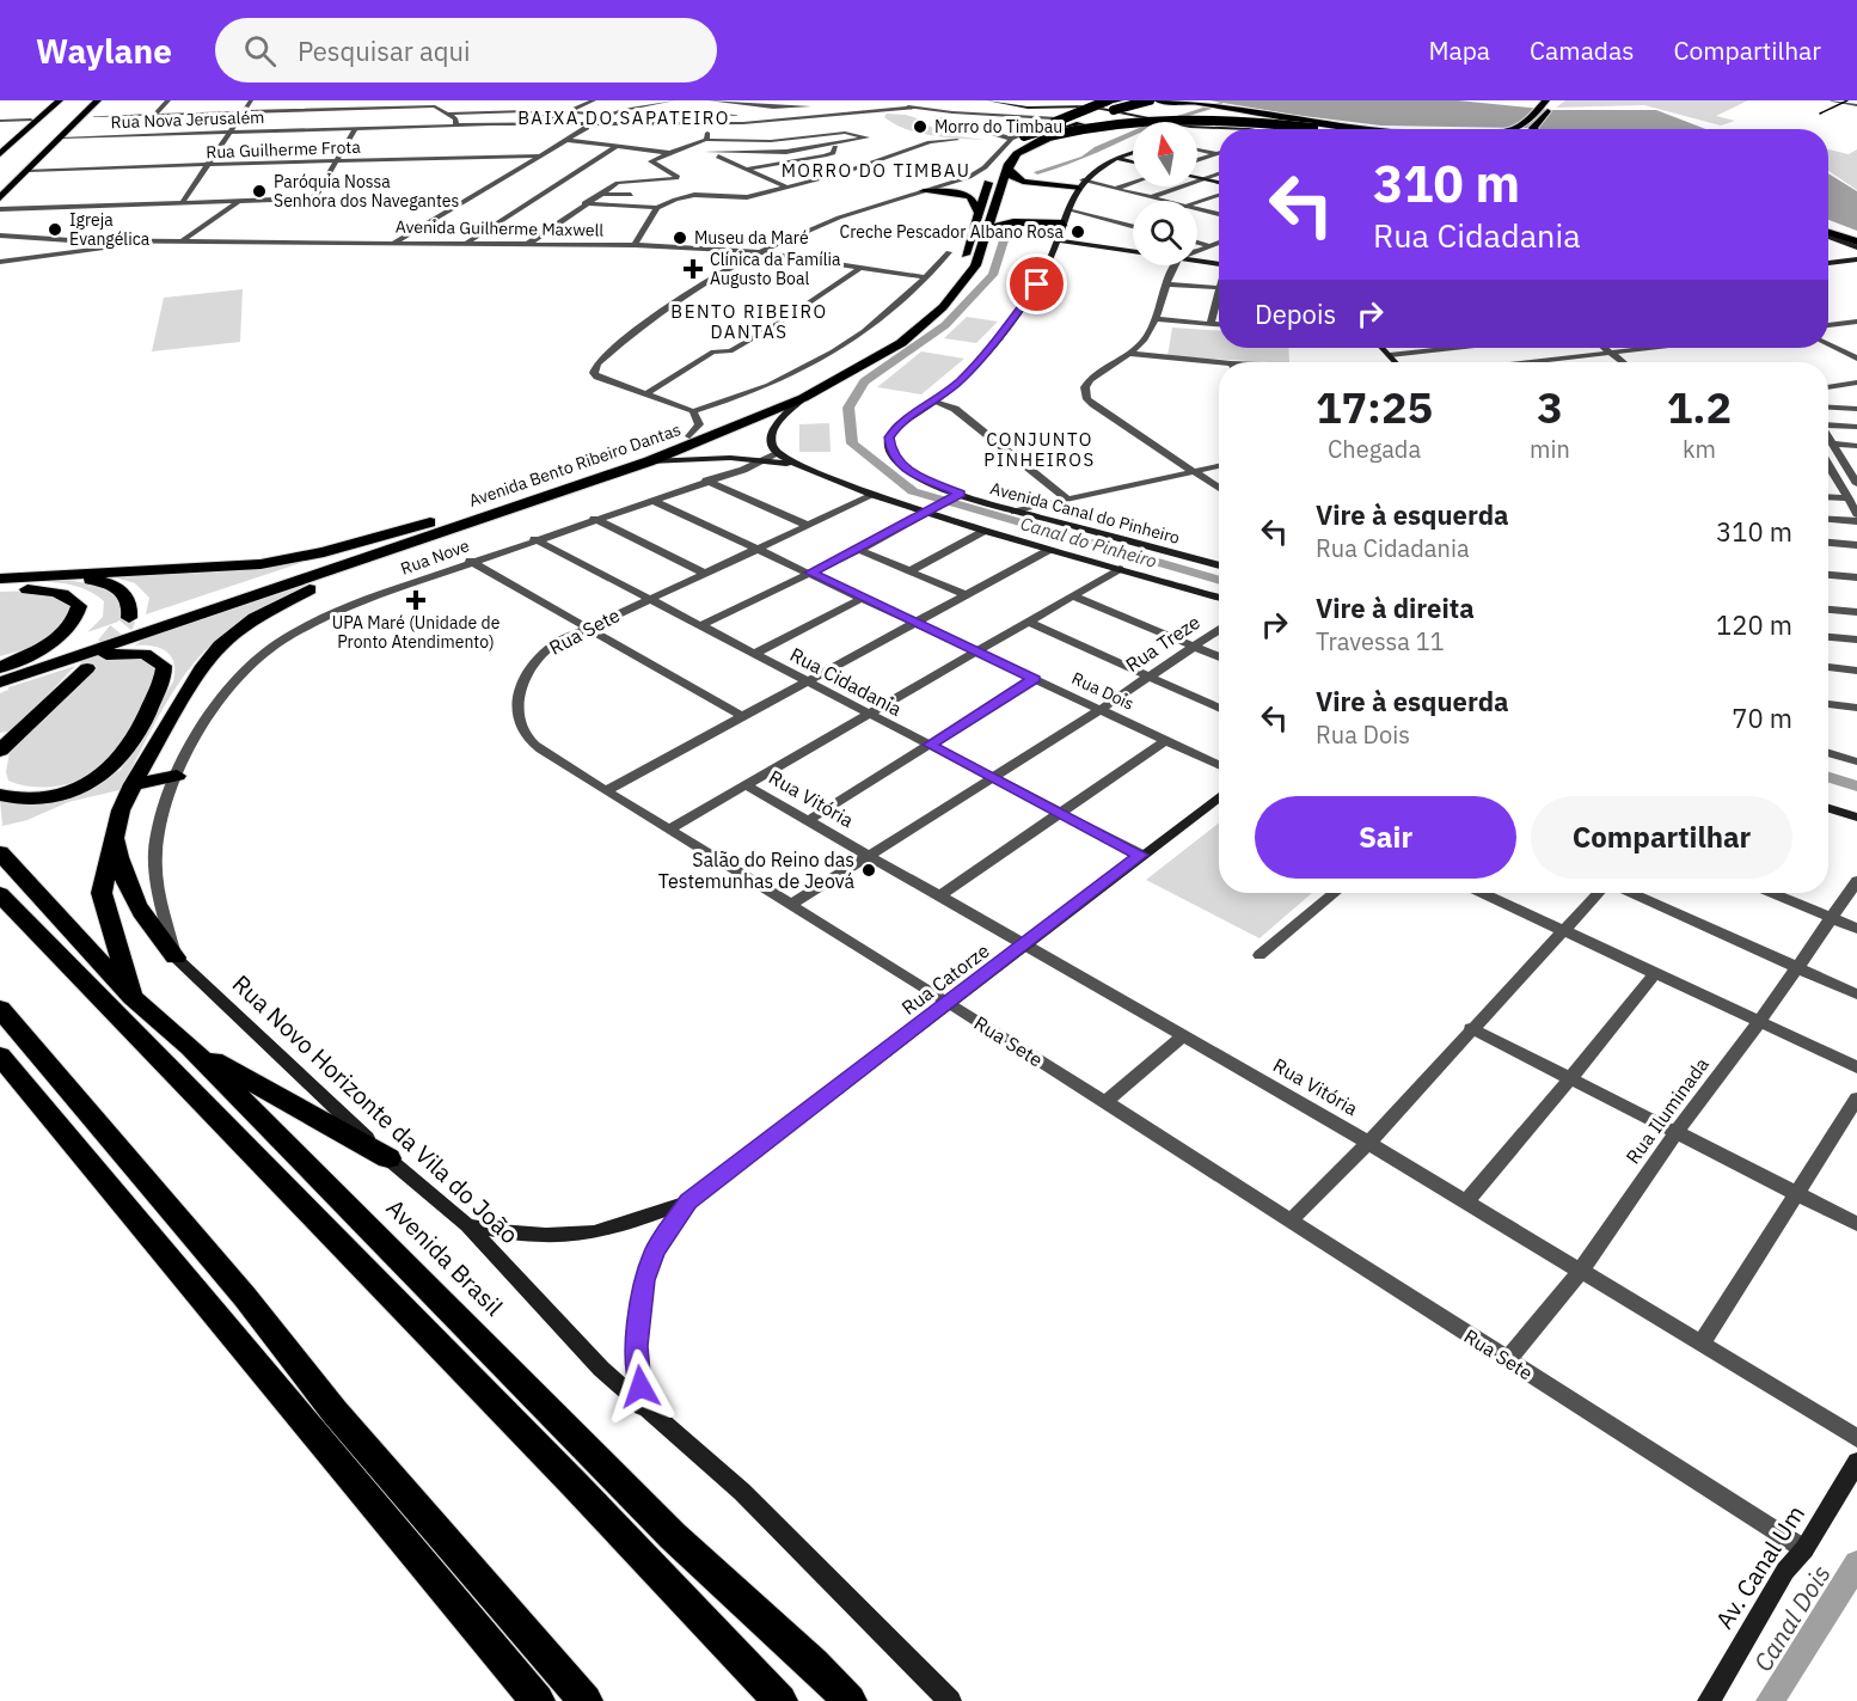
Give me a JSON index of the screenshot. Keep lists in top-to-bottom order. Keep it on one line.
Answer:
{"streets":{"highway":["Avenida Bento Ribeiro Dantas","Avenida Brasil"],"street":["Rua Nova Jerusalém","Rua Guilherme Frota","Avenida Guilherme Maxwell","Avenida Canal do Pinheiro","Rua Nove","Rua Sete","Rua Treze","Rua Cidadania","Rua Dois","Rua Vitória","Rua Catorze","Rua Novo Horizonte da Vila do João","Rua Iluminada","Av. Canal Um"]},"crossings":[["Rua Nove","Rua Cidadania"],["Rua Nove","Rua Dois"],["Rua Sete","Rua Treze"],["Rua Sete","Rua Cidadania"],["Rua Sete","Rua Dois"],["Rua Sete","Rua Catorze"],["Rua Sete","Rua Iluminada"],["Rua Sete","Av. Canal Um"],["Rua Treze","Rua Cidadania"],["Rua Treze","Rua Dois"],["Rua Treze","Rua Vitória"],["Rua Cidadania","Rua Catorze"],["Rua Vitória","Rua Catorze"],["Rua Vitória","Rua Iluminada"],["Rua Catorze","Rua Novo Horizonte da Vila do João"]],"districts":["BAIXA DO SAPATEIRO","MORRO DO TIMBAU","BENTO RIBEIRO DANTAS","CONJUNTO PINHEIROS"],"water":["Canal do Pinheiro","Canal Dois"],"places":{"other":["Morro do Timbau","Paróquia Nossa Senhora dos Navegantes","Igreja Evangélica","Creche Pescador Albano Rosa","Museu da Maré","Salão do Reino das Testemunhas de Jeová"],"health":["Clínica da Família Augusto Boal","UPA Maré (Unidade de Pronto Atendimento)"]},"north":"top","page":{"header":"Waylane","search":"Pesquisar aqui","nav":["Mapa","Camadas","Compartilhar"],"turn":["310 m","Rua Cidadania"],"then":"Depois","eta":["17:25","Chegada","3","min","1.2","km"],"list":[{"name":"Vire à esquerda","note":"Rua Cidadania","value":"310 m"},{"name":"Vire à direita","note":"Travessa 11","value":"120 m"},{"name":"Vire à esquerda","note":"Rua Dois","value":"70 m"}],"buttons":["Sair","Compartilhar"]}}
